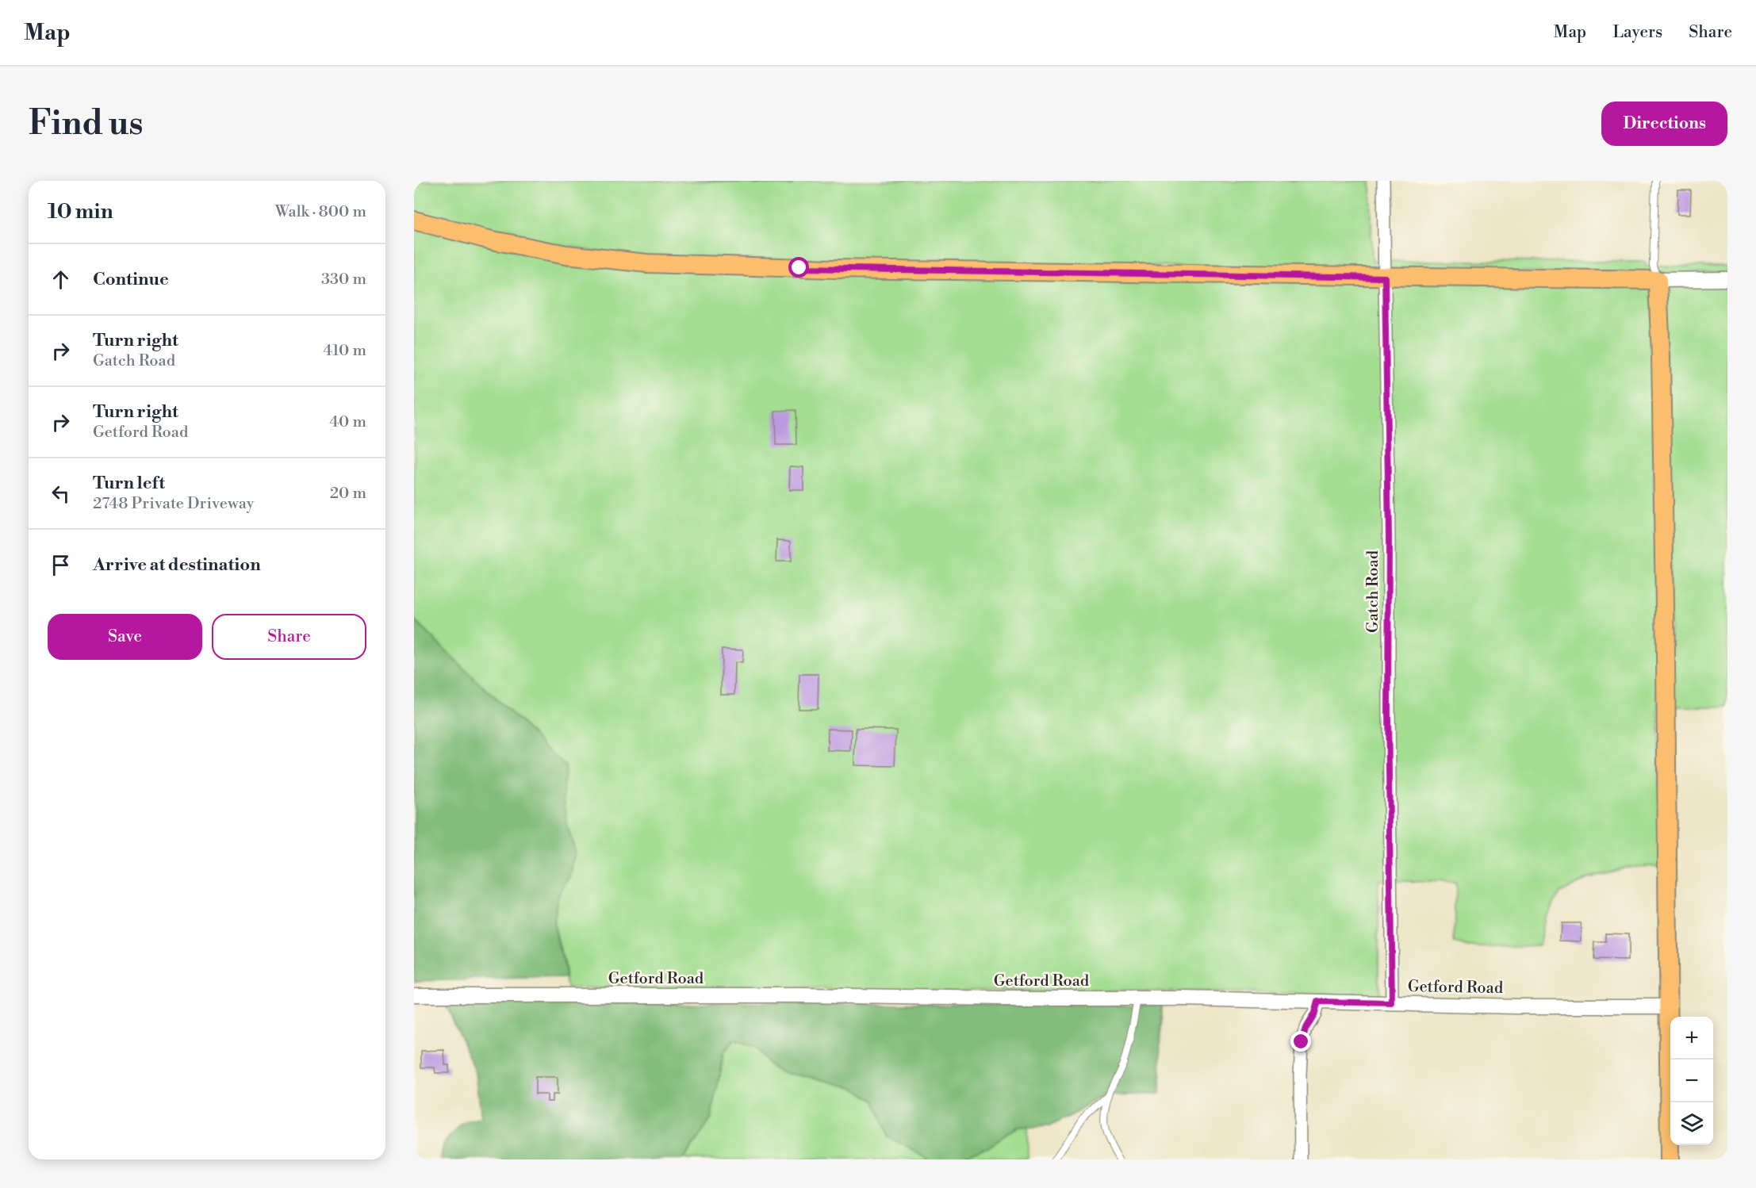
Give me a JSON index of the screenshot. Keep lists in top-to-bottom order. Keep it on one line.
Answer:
{"streets":{"street":["Gatch Road","Getford Road"]},"crossings":[["Gatch Road","Getford Road"]],"page":{"header":"Map","nav":["Map","Layers","Share"],"buttons":["Directions",["Save","Share"]],"title":"Find us","heading":["10 min","Walk · 800 m"],"list":[["Continue","330 m"],["Turn right","Gatch Road","410 m"],["Turn right","Getford Road","40 m"],["Turn left","2748 Private Driveway","20 m"],"Arrive at destination"],"map_buttons":["+","−"]}}
